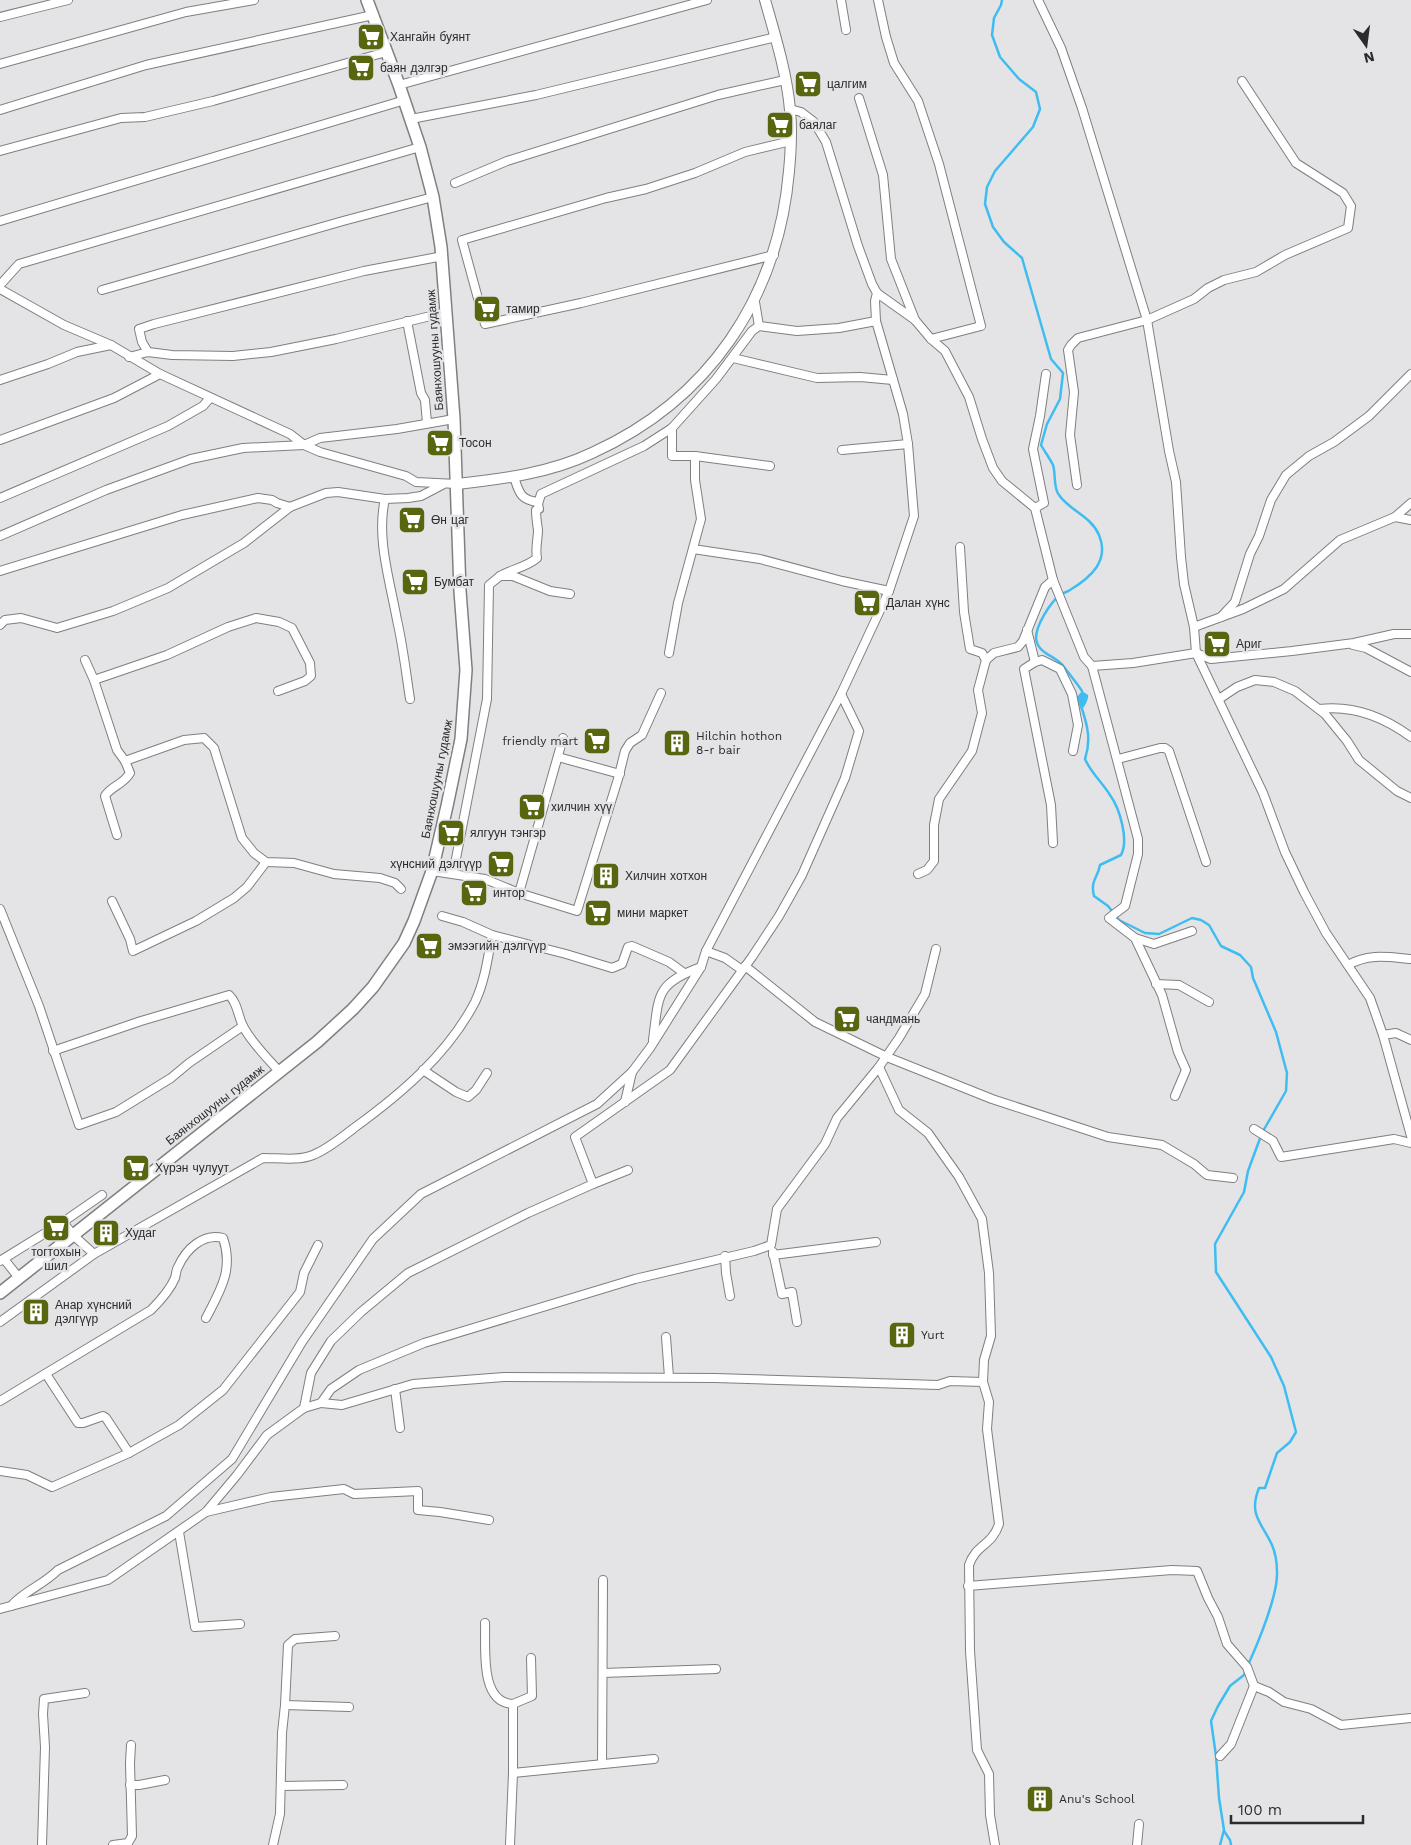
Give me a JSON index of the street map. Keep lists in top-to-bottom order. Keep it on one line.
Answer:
{"streets":{"main road":["Баянхошууны гудамж"]},"places":{"supermarket":["Хангайн буянт","баян дэлгэр","цалгим","баялаг","тамир","Тосон","Өн цаг","Бумбат","Далан хүнс","Ариг","friendly mart","хилчин хүү","ялгуун тэнгэр","хүнсний дэлгүүр","интор","мини маркет","эмээгийн дэлгүүр","чандмань","Хүрэн чулуут","тогтохын шил"],"building":["Hilchin hothon 8-r bair","Хилчин хотхон","Худаг","Анар хүнсний дэлгүүр","Yurt","Anu's School"]},"scale_bar":"100 m","north":"bottom"}
